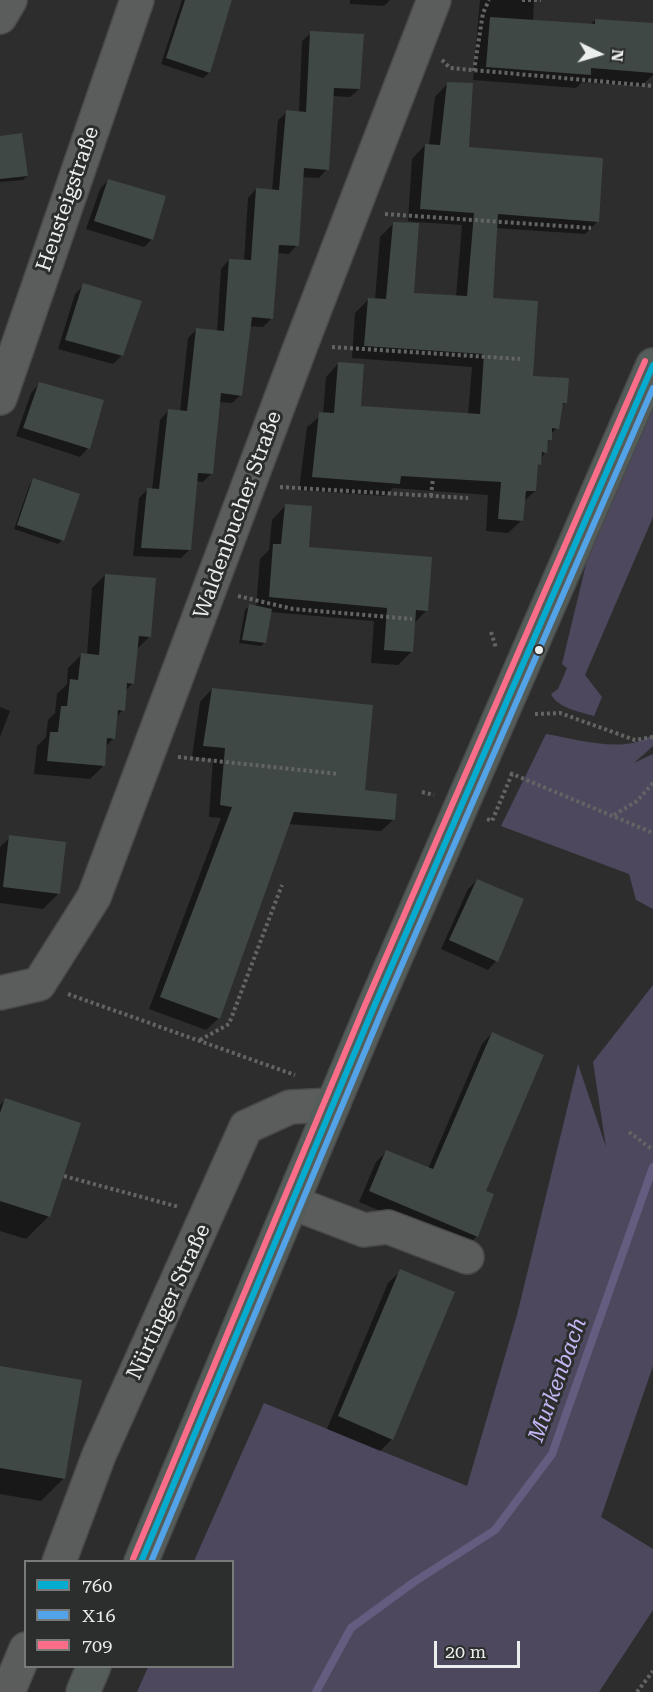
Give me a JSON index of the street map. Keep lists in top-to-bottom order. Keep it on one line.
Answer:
{"streets":{"street":["Heusteigstraße","Waldenbucher Straße","Nürtinger Straße"]},"water":["Murkenbach"],"lines":["transit line 709","transit line 760","transit line X16"],"legend":["760","X16","709"],"scale_bar":"20 m","north":"right"}
